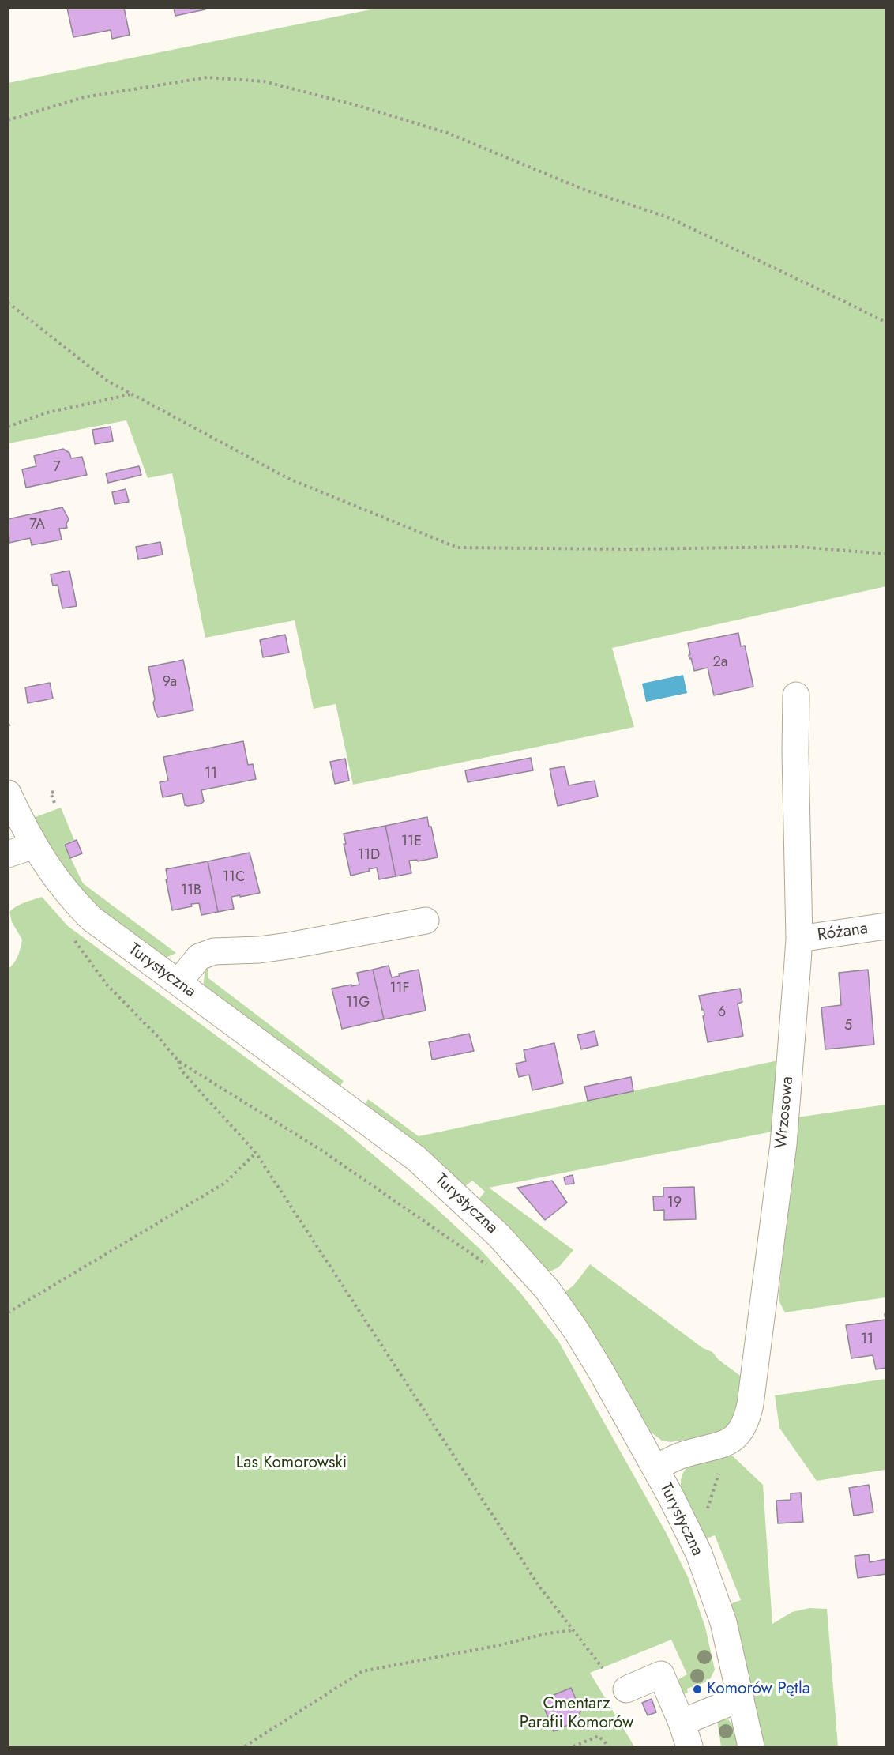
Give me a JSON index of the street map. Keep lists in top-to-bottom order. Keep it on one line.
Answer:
{"streets":{"street":["Różana","Turystyczna","Wrzosowa"]},"crossings":[["Różana","Wrzosowa"]],"parks":["Las Komorowski","Cmentarz Parafii Komorów"],"places":["Komorów Pętla"],"house_numbers":["7","7A","2a","9a","11","11E","11D","11C","11B","11F","11G","6","5","19","11"]}
